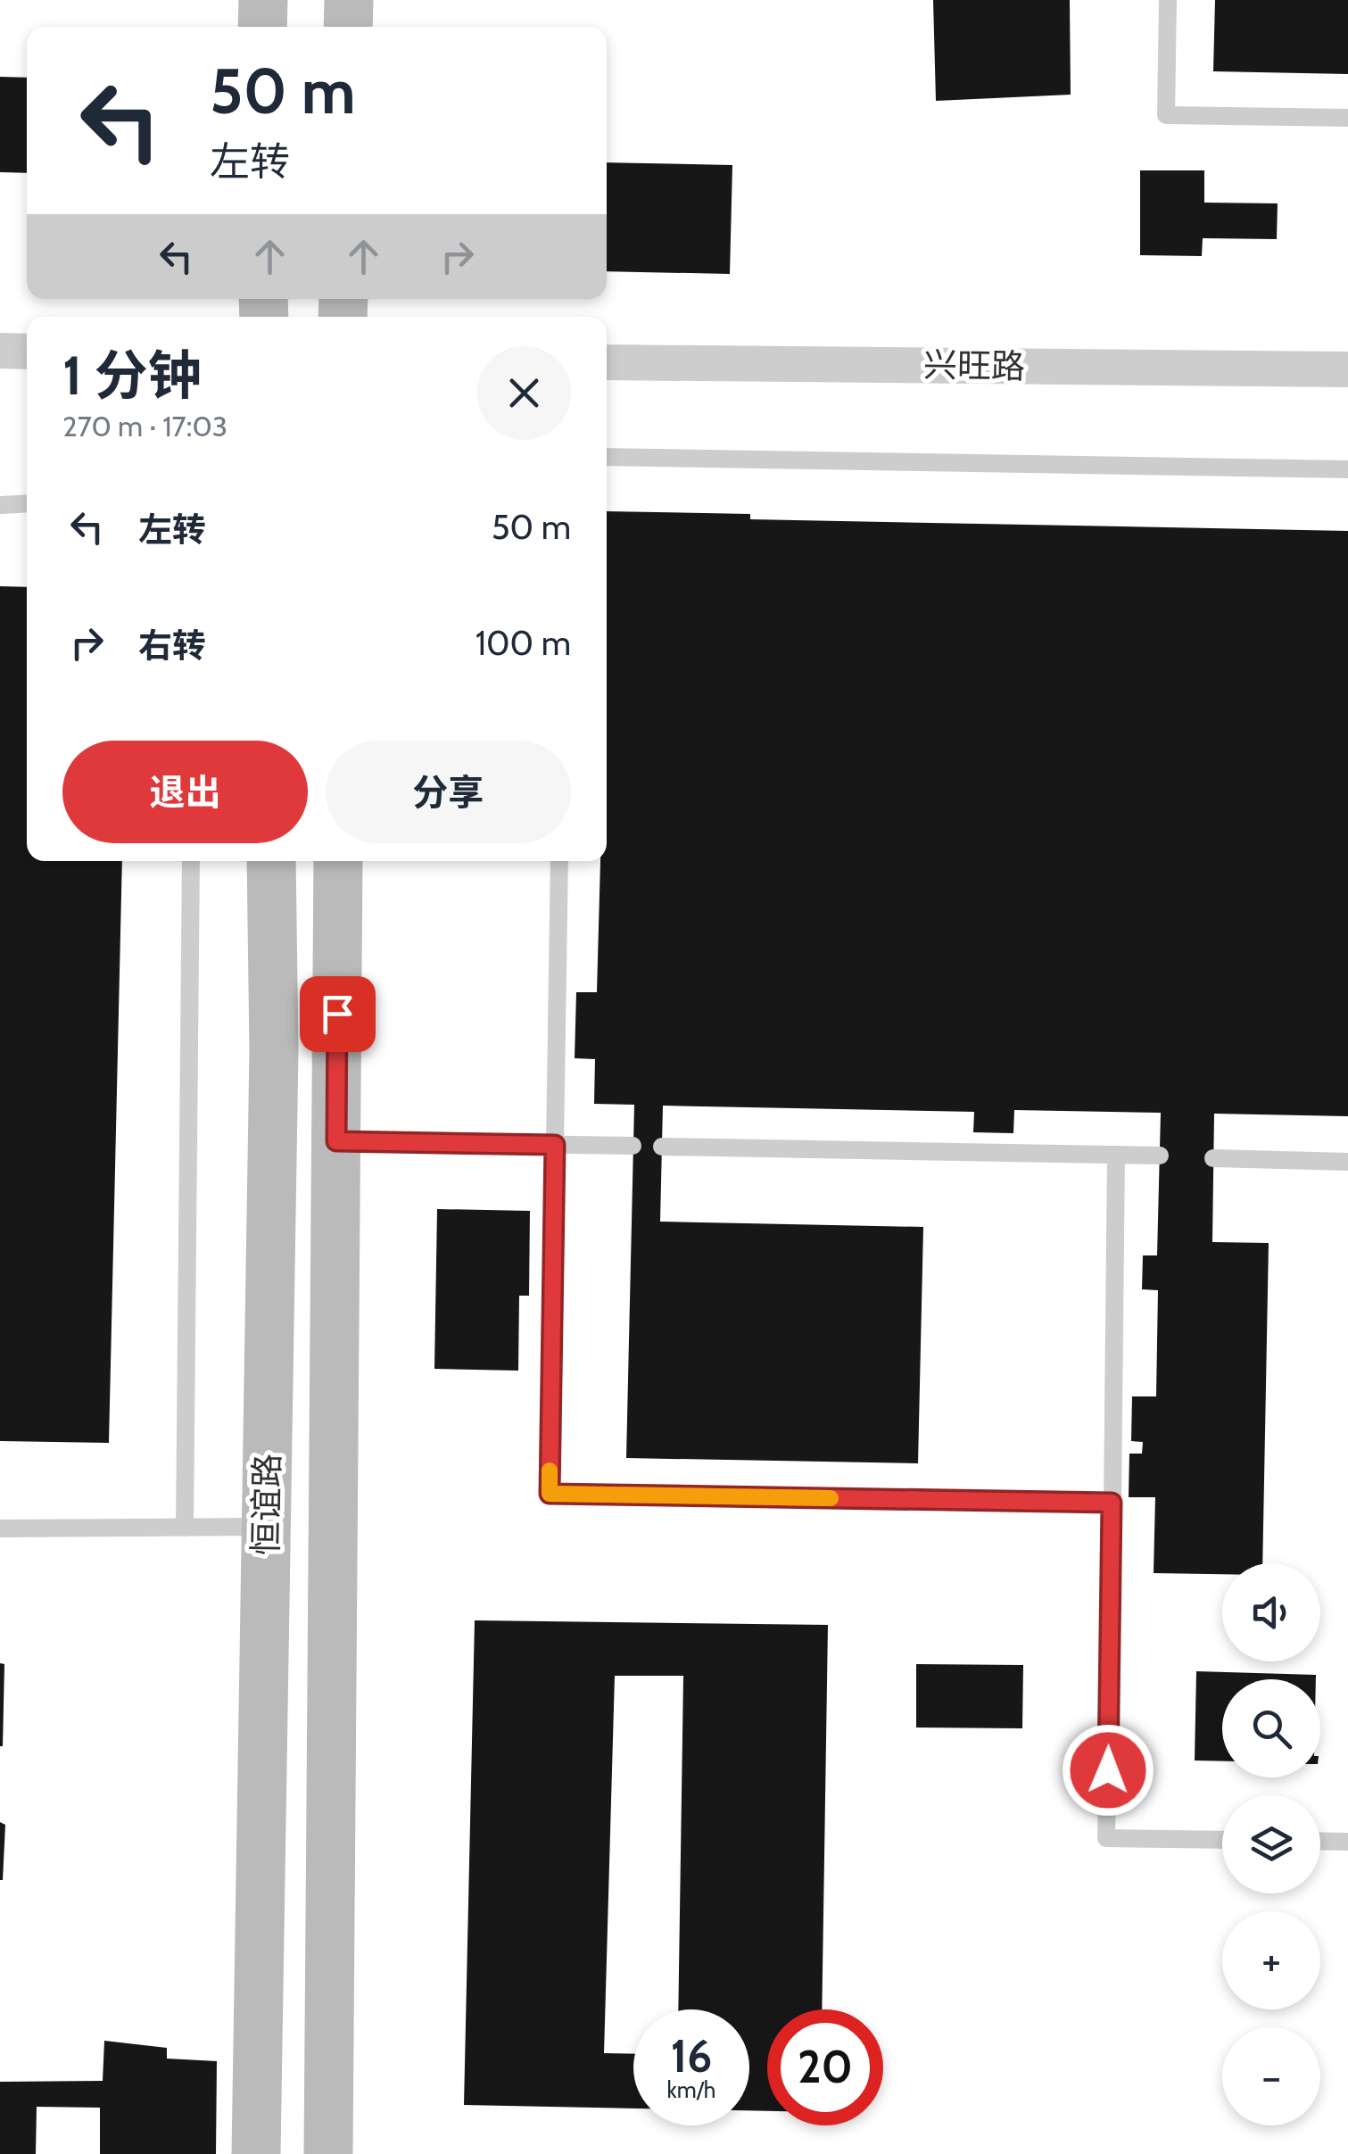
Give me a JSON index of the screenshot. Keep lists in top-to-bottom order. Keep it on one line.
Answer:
{"streets":{"main road":["恒谊路"],"street":["兴旺路"]},"page":{"turn":["50 m","左转"],"heading":["1 分钟","270 m · 17:03"],"list":[{"name":"左转","value":"50 m"},{"name":"右转","value":"100 m"}],"buttons":["退出","分享"],"map_buttons":["+","−"],"speed":"16 km/h","limit":"20"}}
